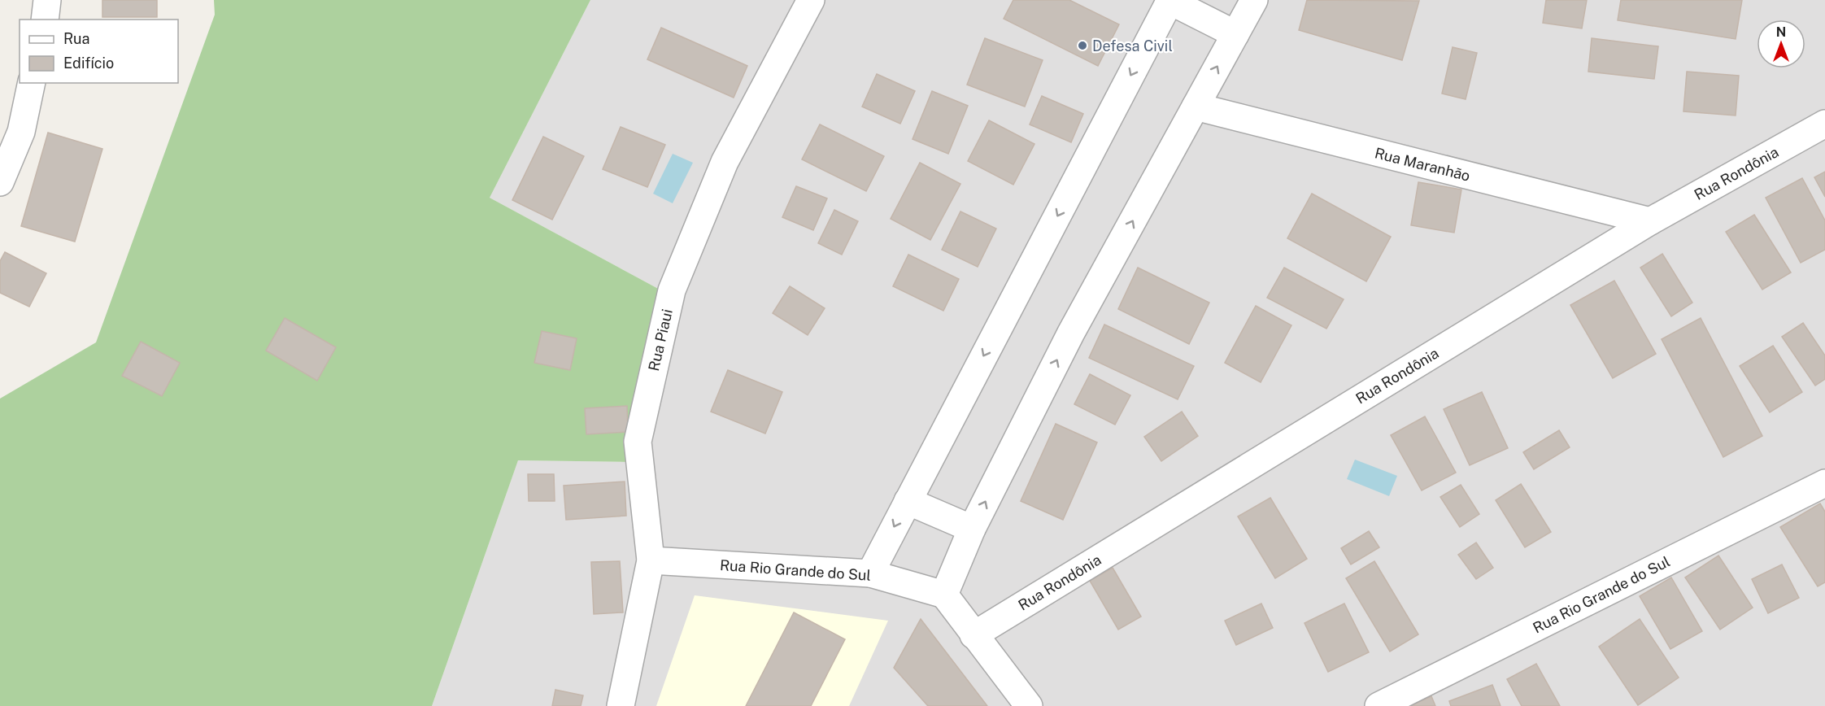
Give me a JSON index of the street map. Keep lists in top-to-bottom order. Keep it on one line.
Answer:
{"streets":{"street":["Rua Maranhão","Rua Rondônia","Rua Piaui","Rua Rio Grande do Sul"]},"crossings":[["Rua Maranhão","Rua Rondônia"],["Rua Piaui","Rua Rio Grande do Sul"]],"places":["Defesa Civil"],"legend":["Rua","Edifício"],"north":"top"}
